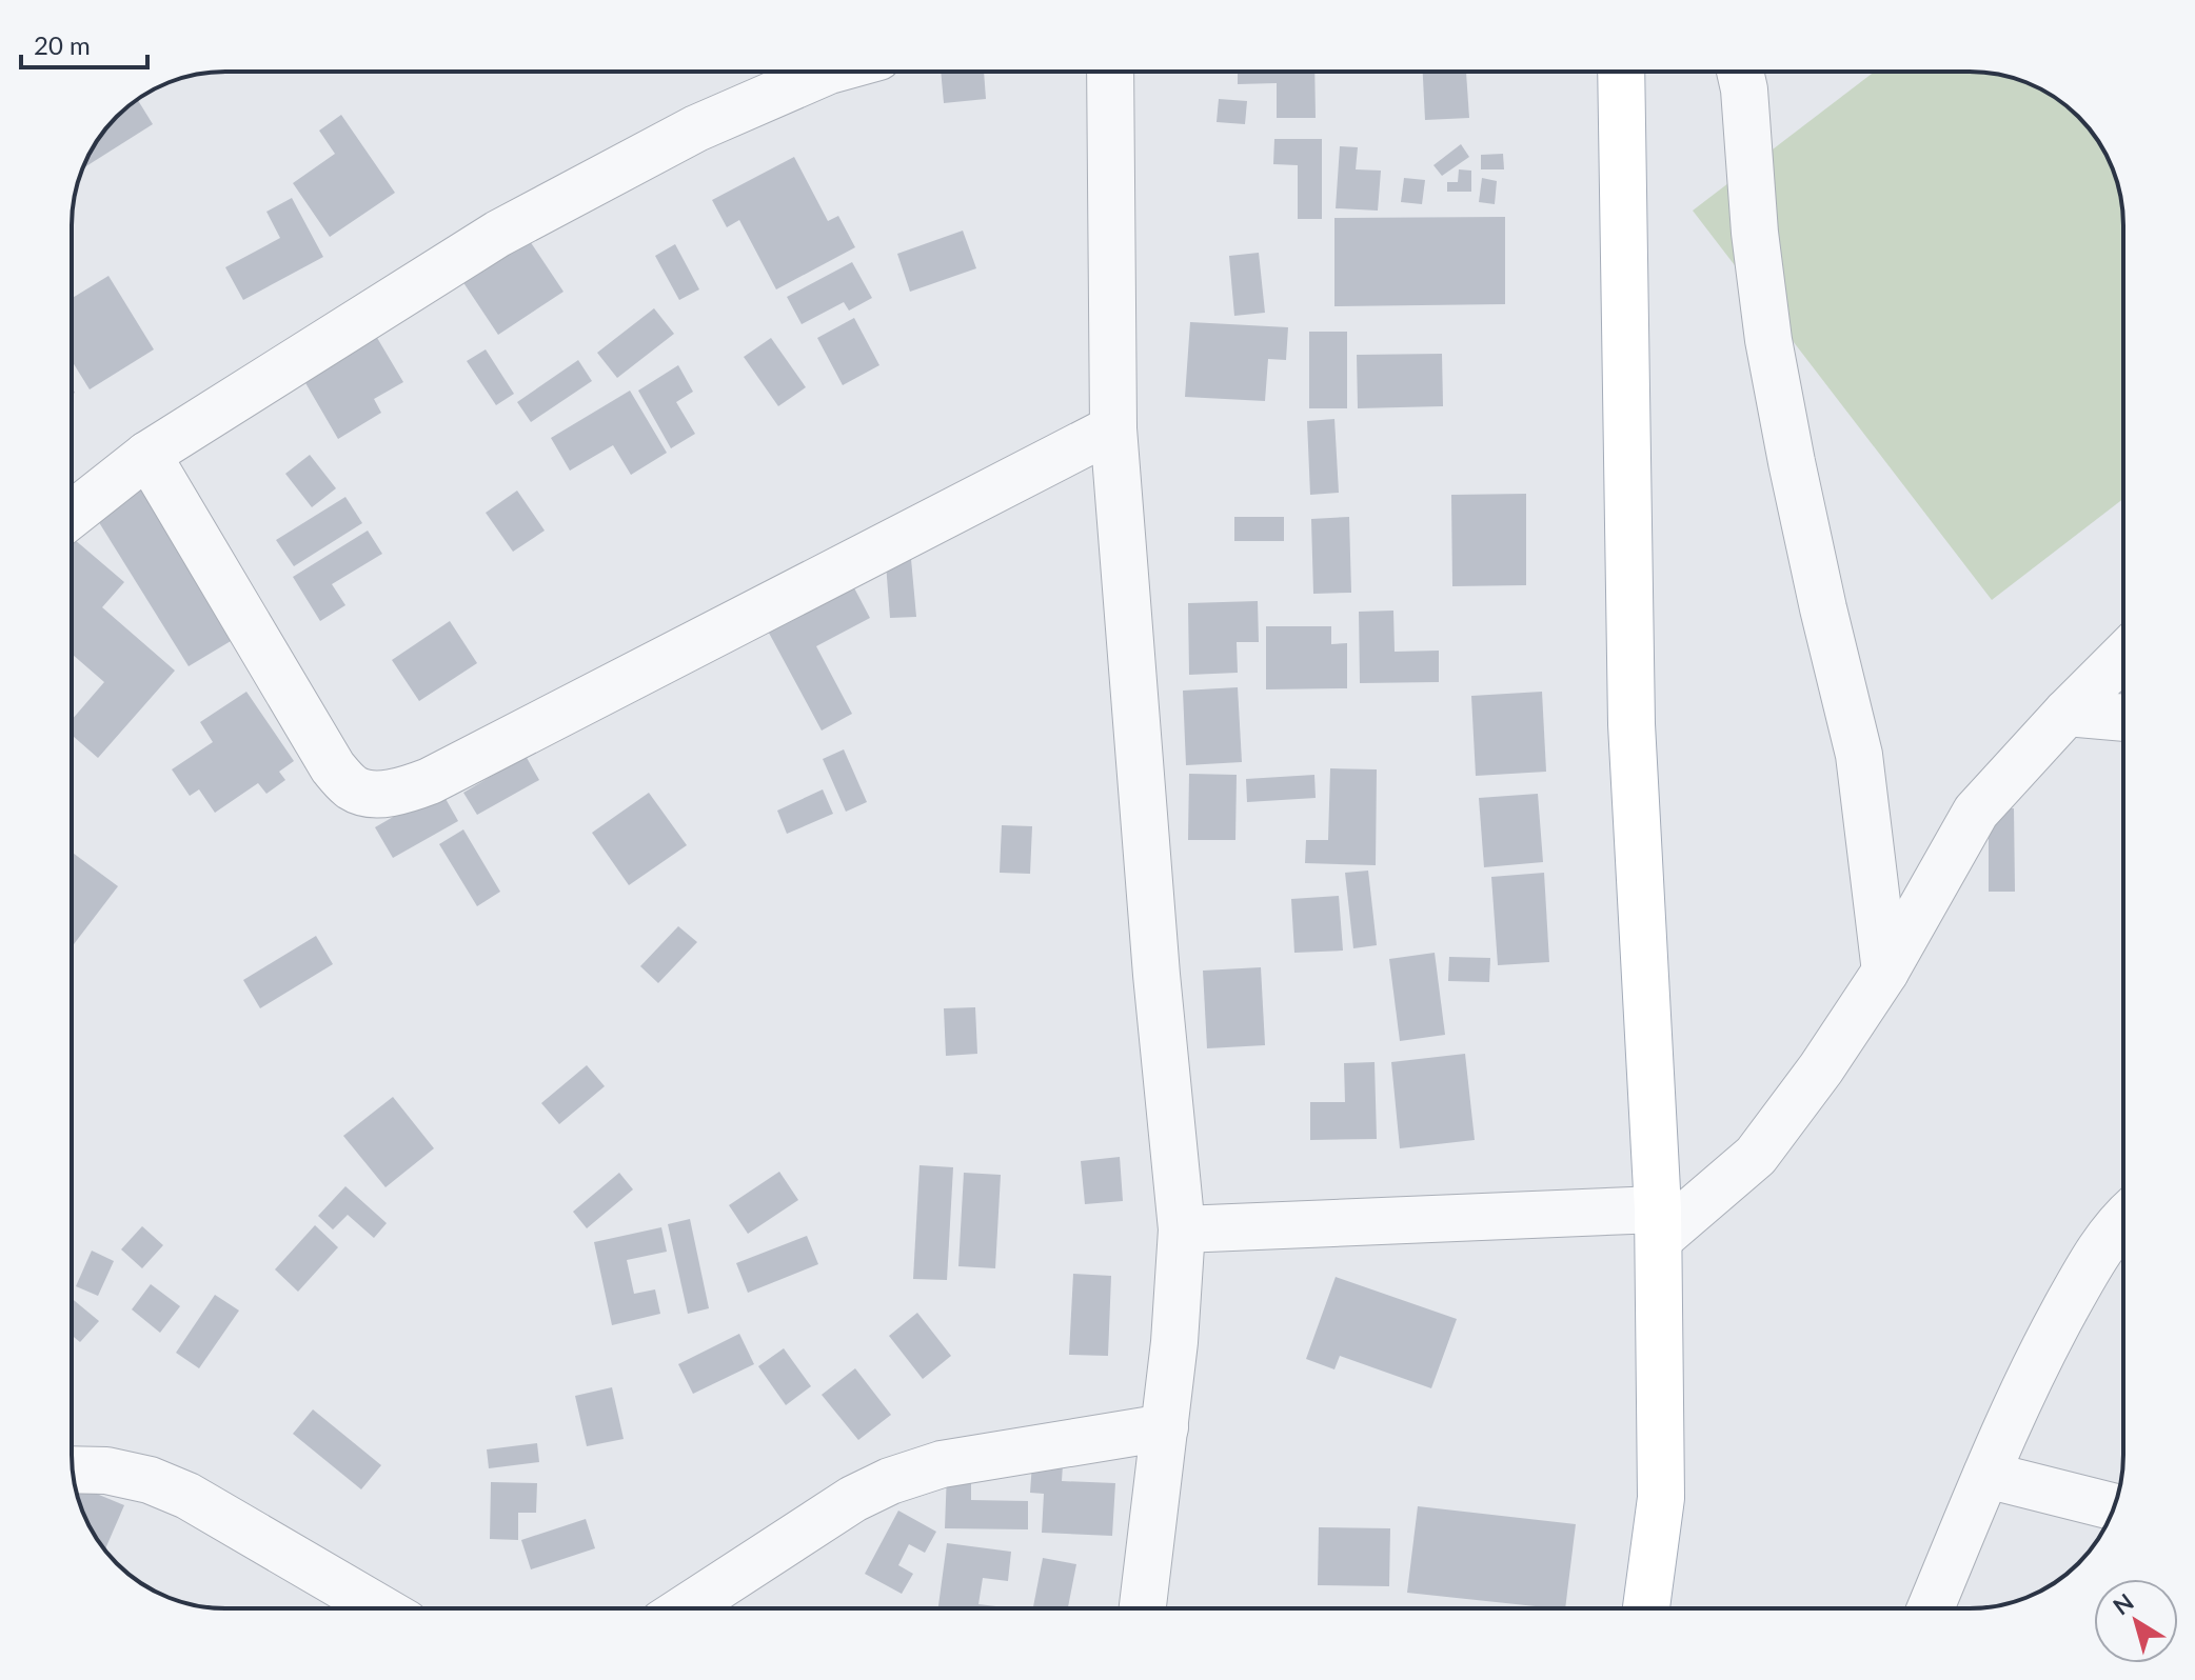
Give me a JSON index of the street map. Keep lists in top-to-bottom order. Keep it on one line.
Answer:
{"scale_bar":"20 m","north":"top left"}
